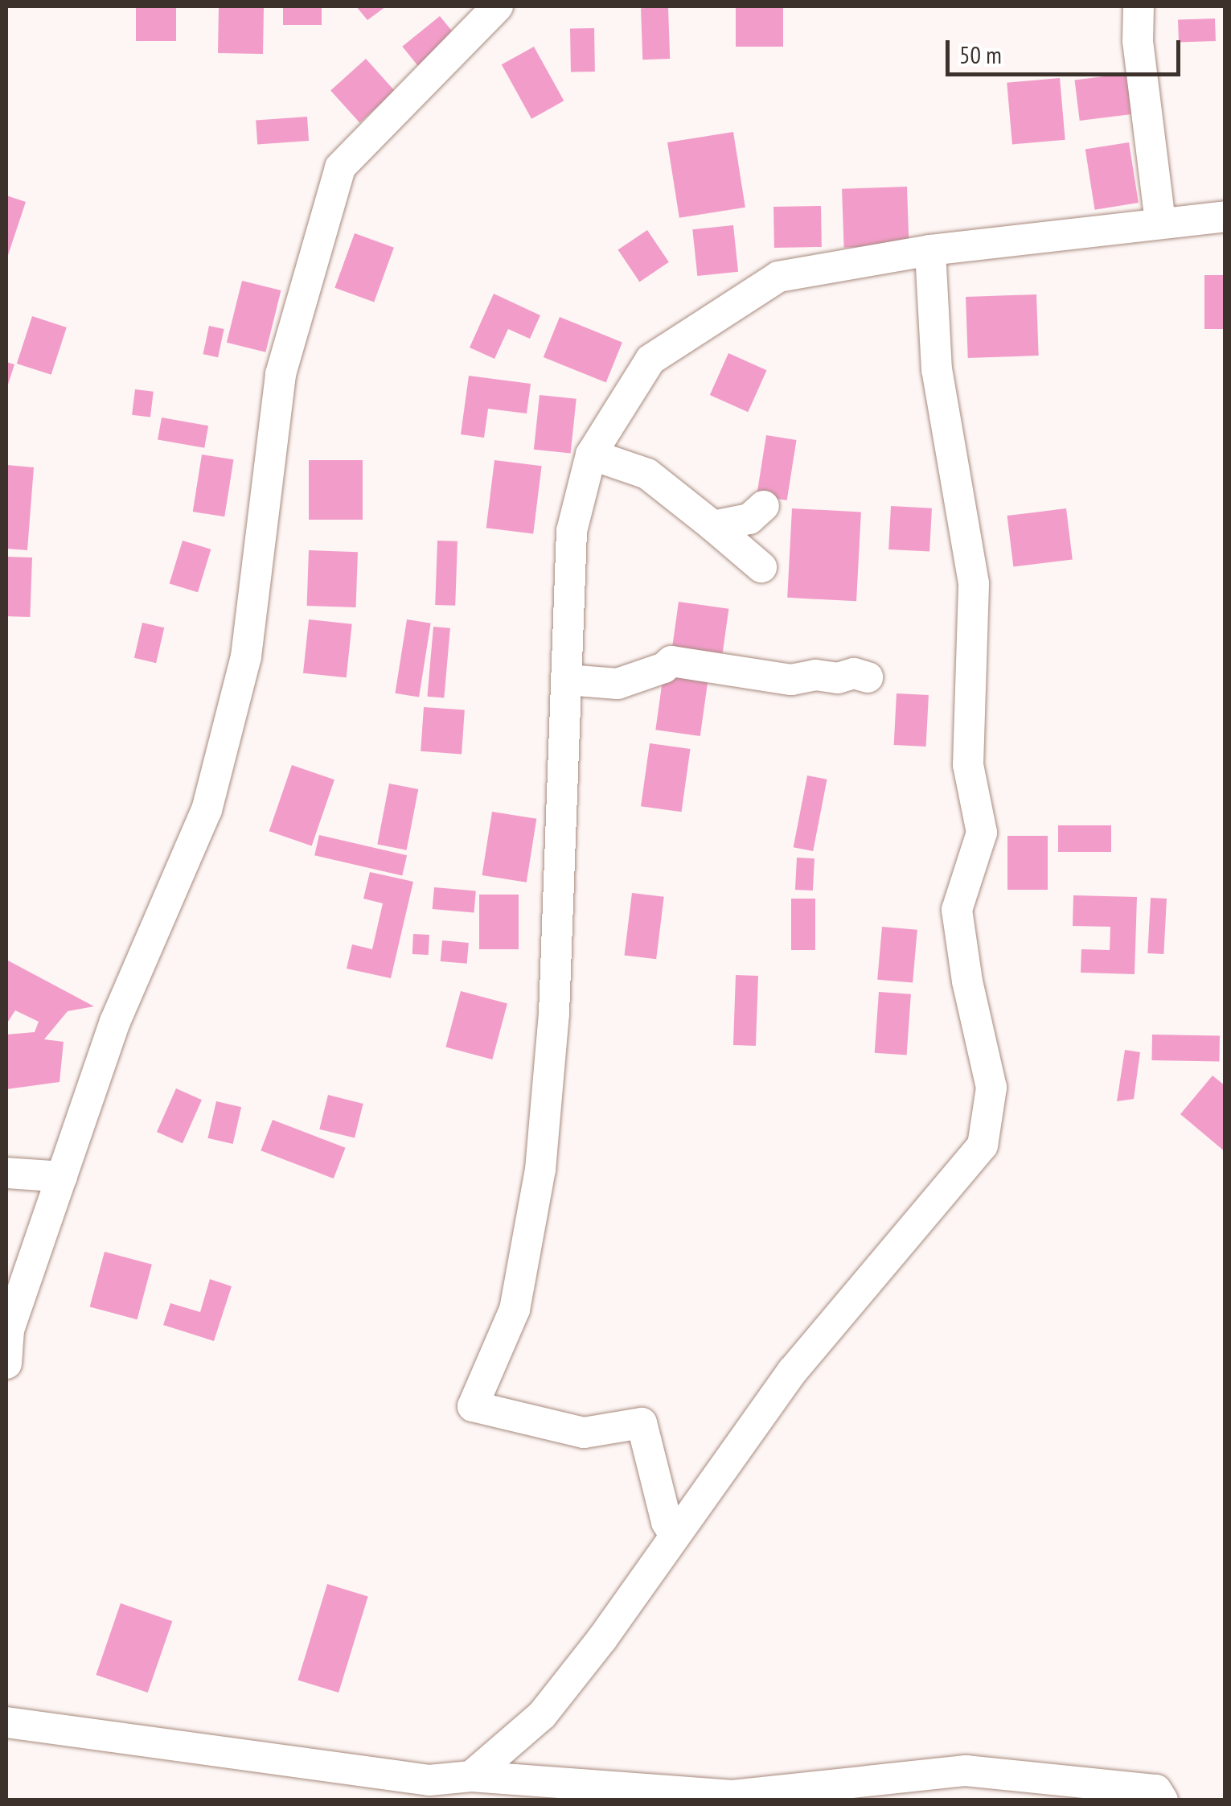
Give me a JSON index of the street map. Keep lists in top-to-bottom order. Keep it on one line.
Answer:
{"scale_bar":"50 m"}
